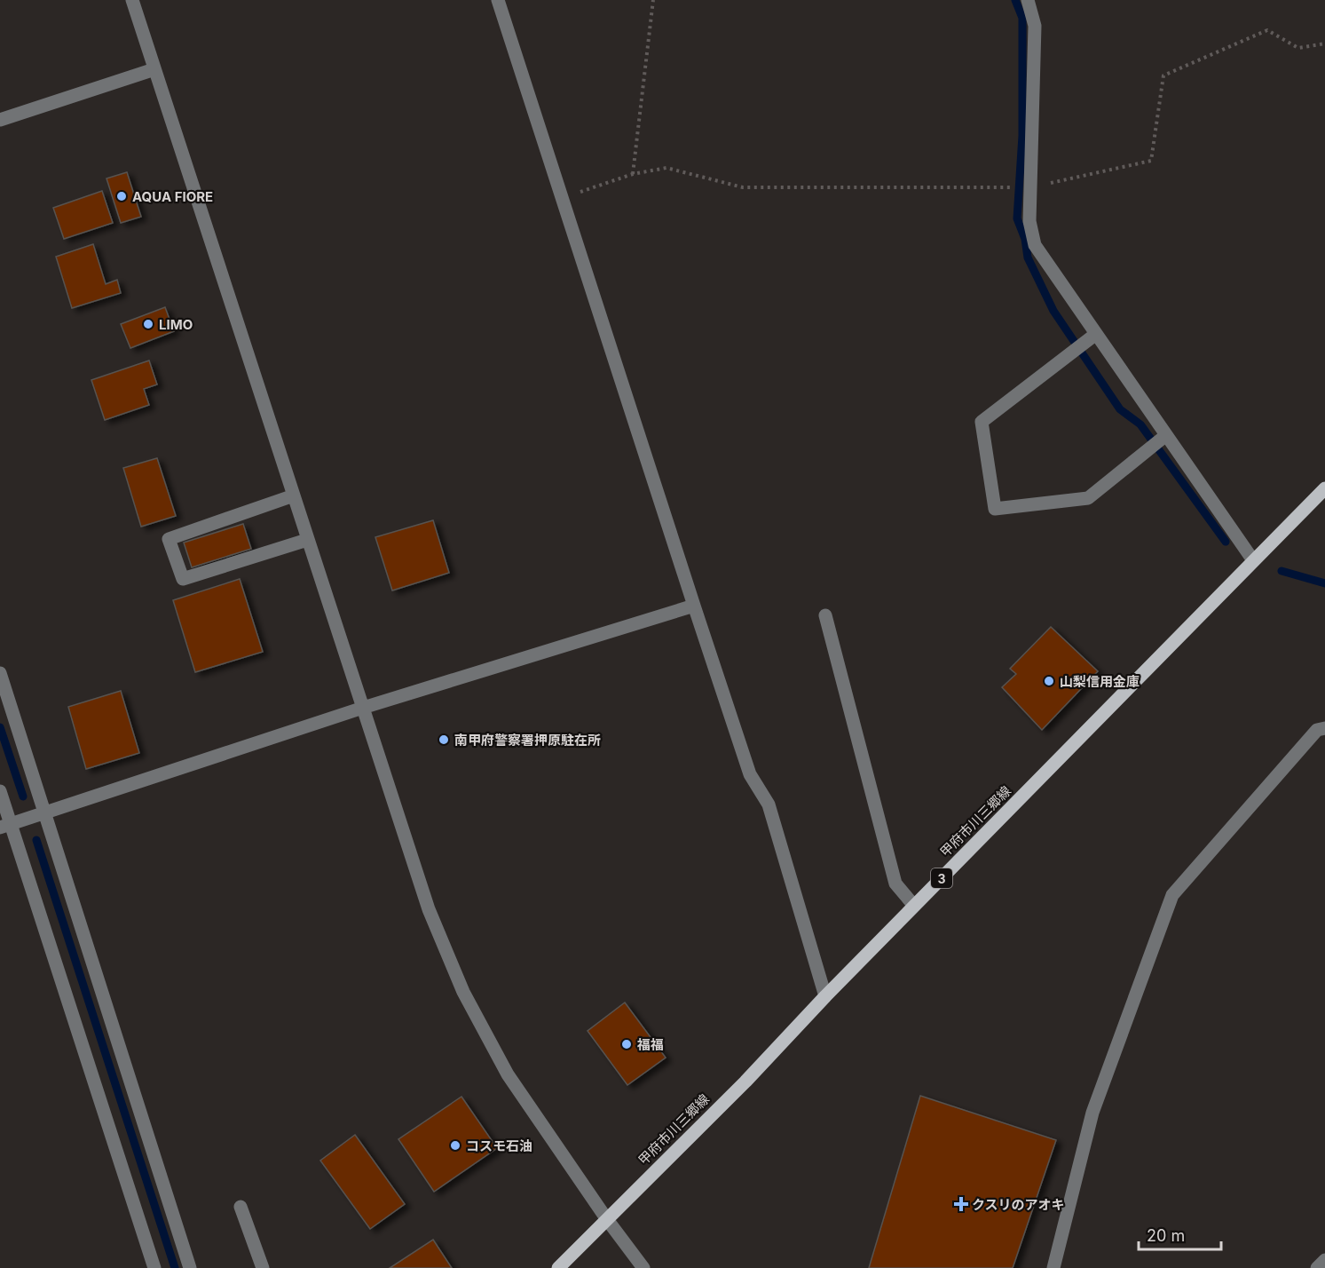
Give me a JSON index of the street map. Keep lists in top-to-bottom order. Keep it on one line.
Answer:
{"streets":{"main road":["甲府市川三郷線","3"]},"places":{"other":["AQUA FIORE","LIMO","山梨信用金庫","南甲府警察署押原駐在所","福福","コスモ石油"],"health":["クスリのアオキ"]},"scale_bar":"20 m"}
